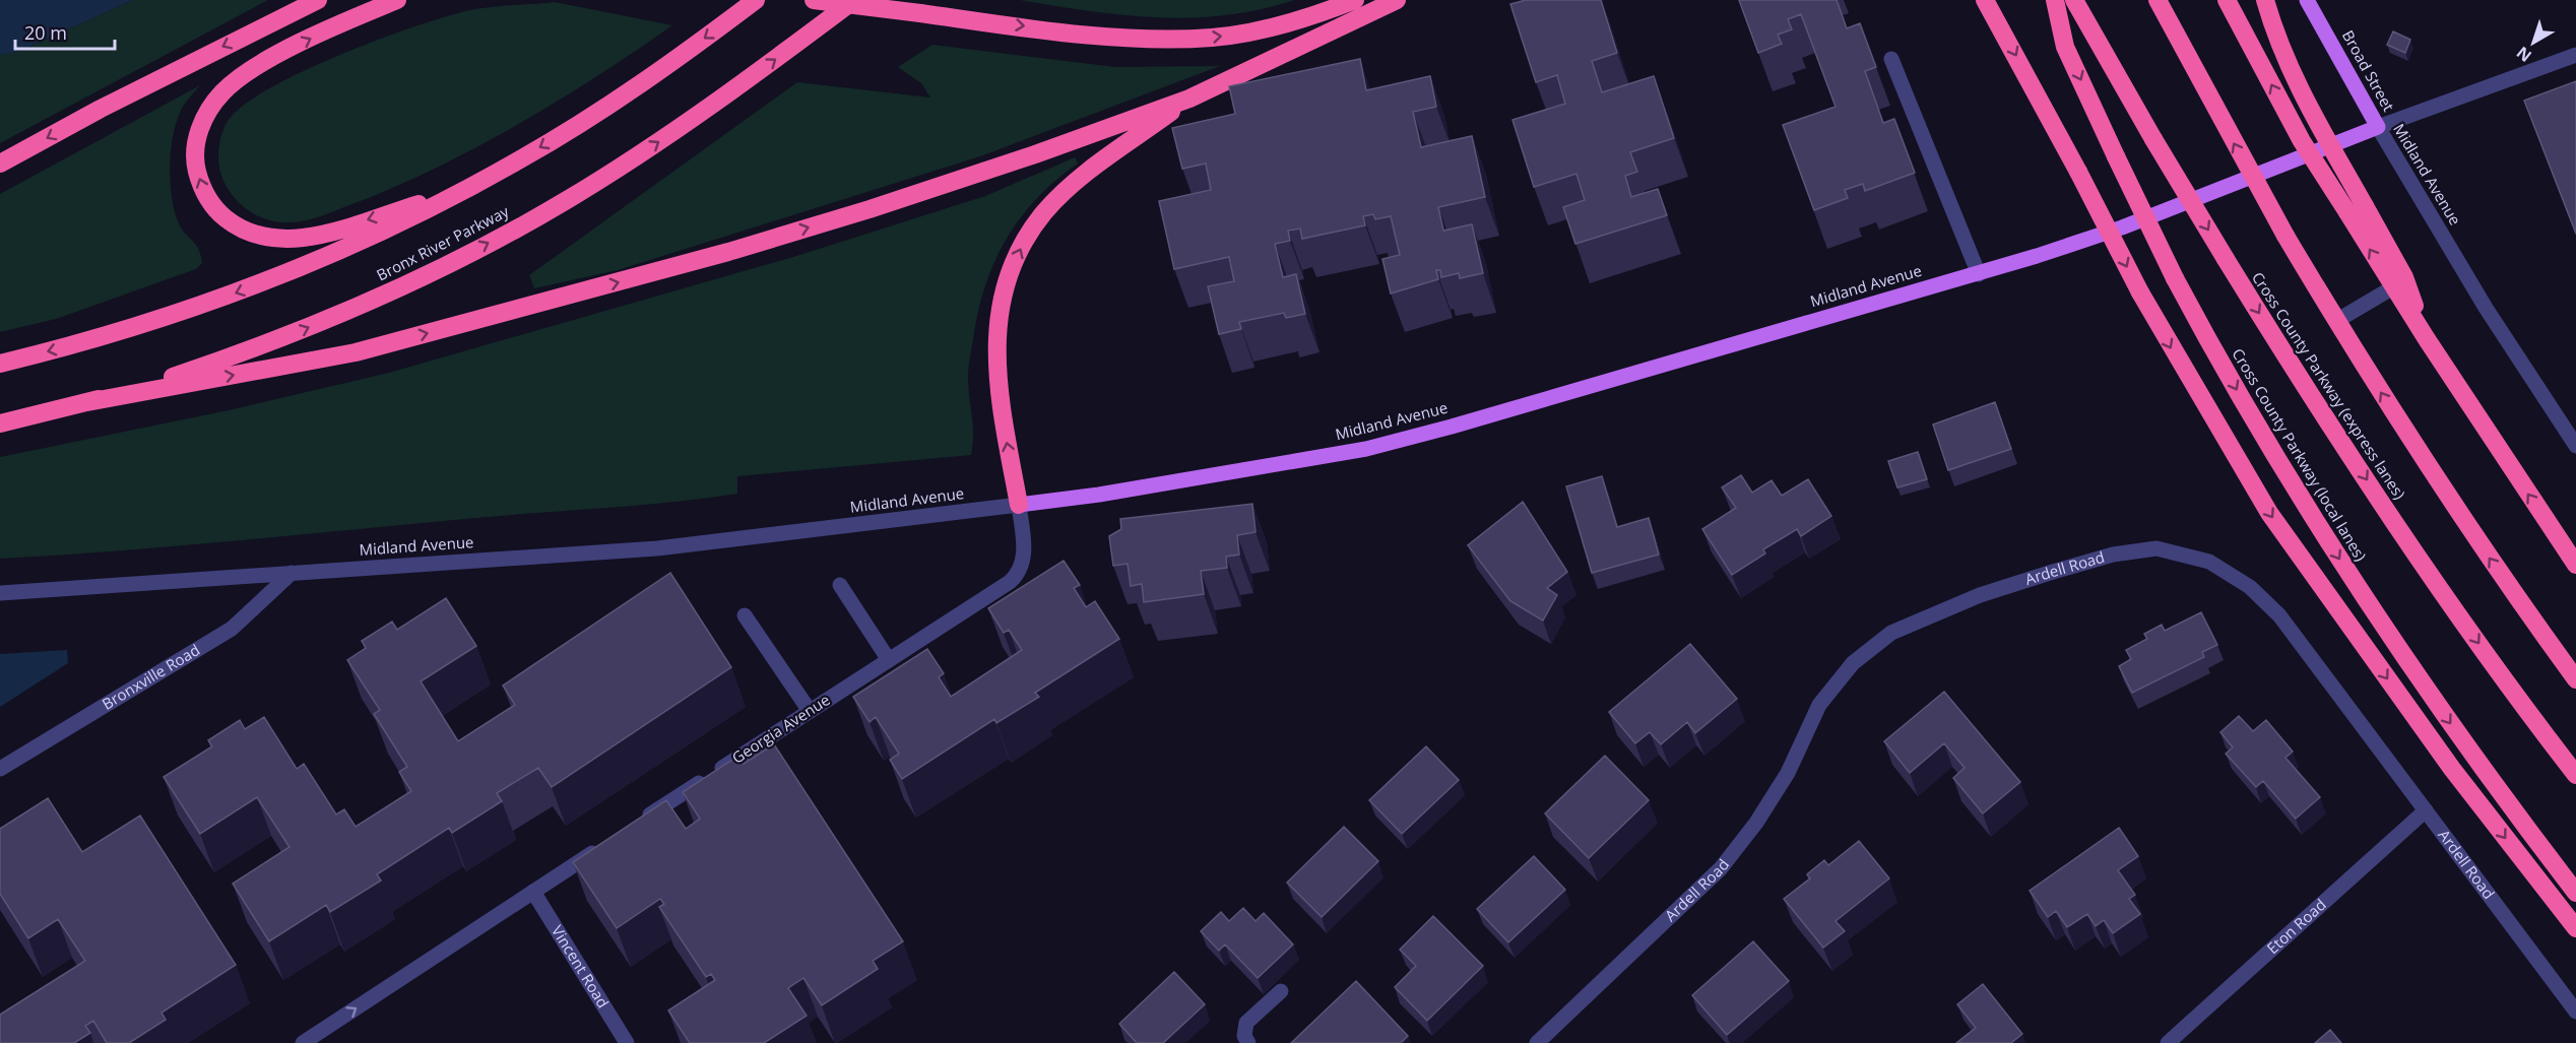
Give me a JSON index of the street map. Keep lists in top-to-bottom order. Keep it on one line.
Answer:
{"streets":{"highway":["Bronx River Parkway","Cross County Parkway (express lanes)","Cross County Parkway (local lanes)"],"main road":["Broad Street","Midland Avenue"],"street":["Ardell Road","Bronxville Road","Georgia Avenue","Eton Road","Vincent Road"]},"crossings":[["Broad Street","Midland Avenue"],["Midland Avenue","Bronxville Road"],["Midland Avenue","Georgia Avenue"],["Ardell Road","Eton Road"]],"scale_bar":"20 m","north":"bottom left"}
